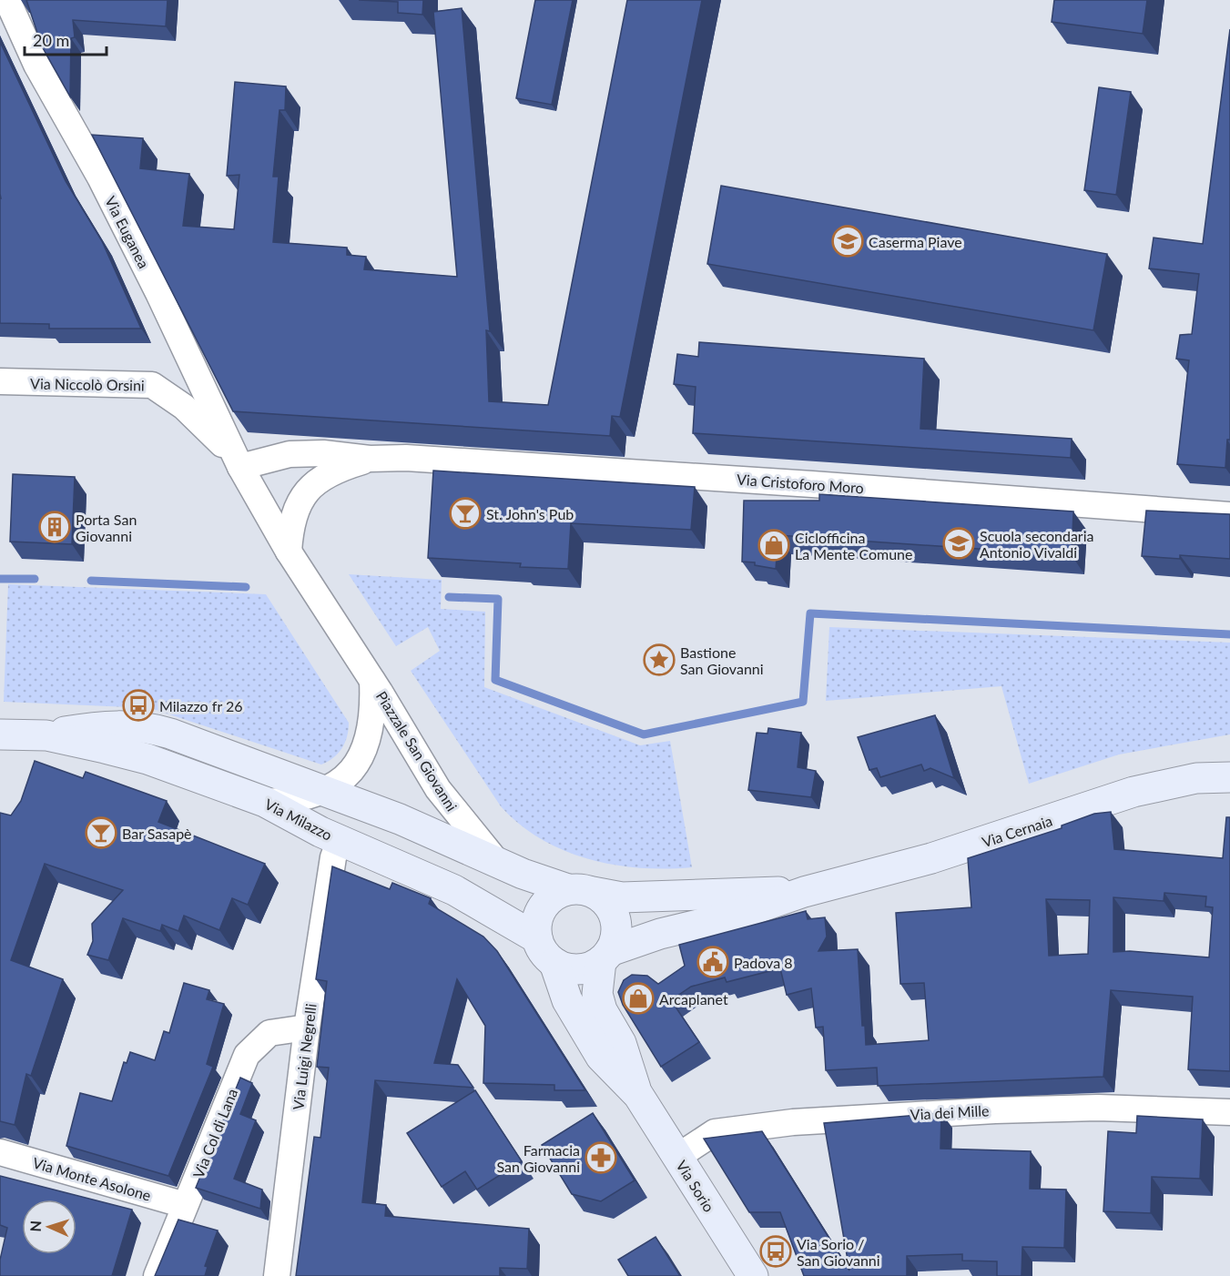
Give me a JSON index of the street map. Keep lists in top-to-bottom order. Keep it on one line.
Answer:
{"streets":{"main road":["Piazzale San Giovanni","Via Milazzo","Via Cernaia","Via Sorio"],"street":["Via Euganea","Via Niccolò Orsini","Via Cristoforo Moro","Via Luigi Negrelli","Via dei Mille","Via Col di Lana","Via Monte Asolone"]},"crossings":[["Via Euganea","Via Niccolò Orsini"],["Via Euganea","Via Cristoforo Moro"],["Via Euganea","Piazzale San Giovanni"],["Via Niccolò Orsini","Via Cristoforo Moro"],["Via Niccolò Orsini","Piazzale San Giovanni"],["Via Cristoforo Moro","Piazzale San Giovanni"],["Piazzale San Giovanni","Via Milazzo"],["Piazzale San Giovanni","Via Cernaia"],["Piazzale San Giovanni","Via Sorio"],["Via Milazzo","Via Cernaia"],["Via Milazzo","Via Luigi Negrelli"],["Via Milazzo","Via Sorio"],["Via Cernaia","Via Sorio"],["Via Luigi Negrelli","Via Col di Lana"],["Via dei Mille","Via Sorio"],["Via Col di Lana","Via Monte Asolone"]],"places":{"school or university":["Caserma Piave","Scuola secondaria Antonio Vivaldi"],"bar":["St. John's Pub","Bar Sasapè"],"building":["Porta San Giovanni"],"shop":["Ciclofficina La Mente Comune","Arcaplanet"],"place":["Bastione San Giovanni"],"bus stop":["Milazzo fr 26","Via Sorio / San Giovanni"],"public building":["Padova 8"],"pharmacy":["Farmacia San Giovanni"]},"scale_bar":"20 m","north":"left"}
